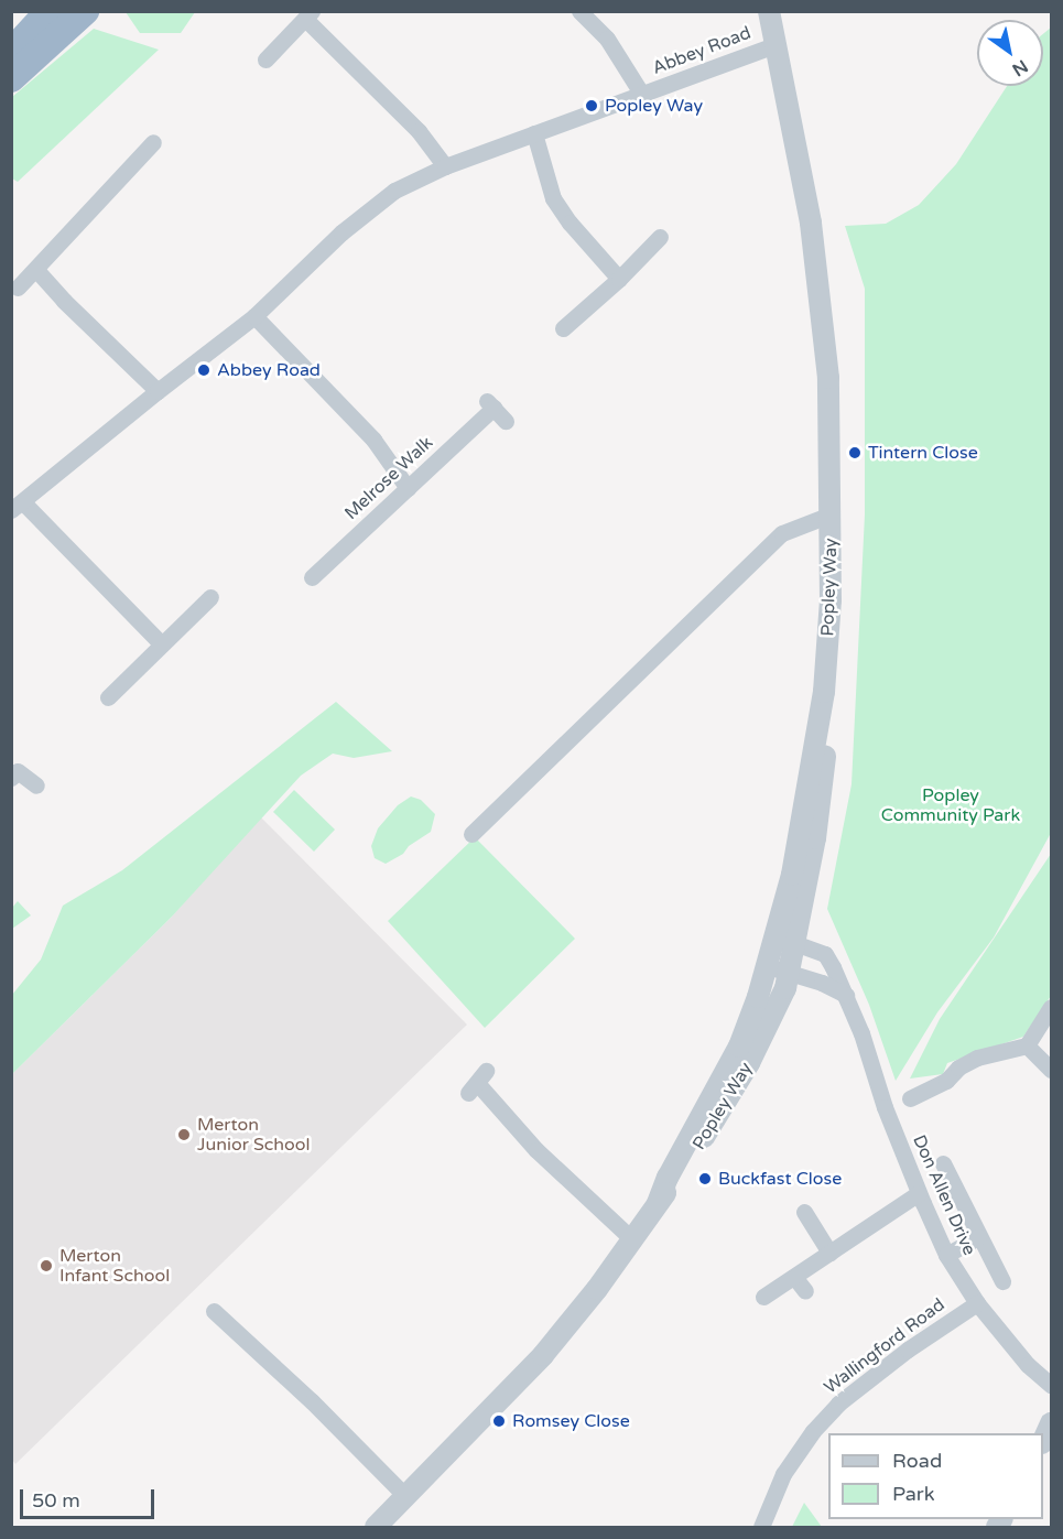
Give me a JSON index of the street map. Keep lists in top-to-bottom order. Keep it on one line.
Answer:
{"streets":{"street":["Abbey Road","Melrose Walk","Popley Way","Don Allen Drive","Wallingford Road"]},"crossings":[["Abbey Road","Popley Way"],["Popley Way","Don Allen Drive"],["Don Allen Drive","Wallingford Road"]],"parks":["Popley Community Park"],"places":["Popley Way","Abbey Road","Tintern Close","Merton Junior School","Buckfast Close","Merton Infant School","Romsey Close"],"legend":["Road","Park"],"scale_bar":"50 m","north":"bottom right"}
